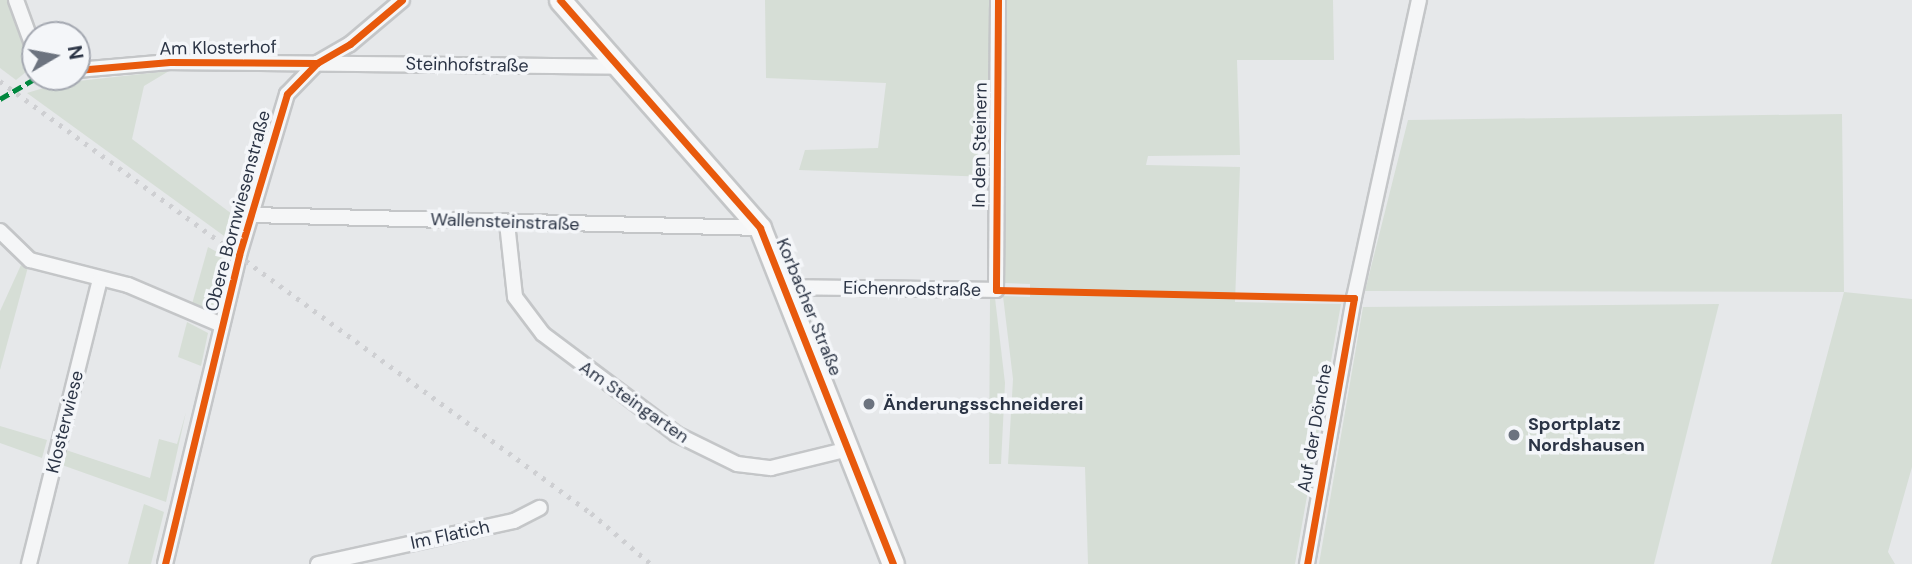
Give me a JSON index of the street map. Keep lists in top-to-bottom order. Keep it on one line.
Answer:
{"streets":{"street":["Am Klosterhof","Steinhofstraße","In den Steinern","Obere Bornwiesenstraße","Wallensteinstraße","Eichenrodstraße","Korbacher Straße","Am Steingarten","Klosterwiese","Auf der Dönche","Im Flatich"]},"crossings":[["Am Klosterhof","Steinhofstraße"],["Am Klosterhof","Obere Bornwiesenstraße"],["Steinhofstraße","Obere Bornwiesenstraße"],["Steinhofstraße","Korbacher Straße"],["In den Steinern","Eichenrodstraße"],["Obere Bornwiesenstraße","Wallensteinstraße"],["Wallensteinstraße","Korbacher Straße"],["Wallensteinstraße","Am Steingarten"],["Eichenrodstraße","Korbacher Straße"],["Korbacher Straße","Am Steingarten"]],"places":["Änderungsschneiderei","Sportplatz Nordshausen"],"north":"right"}
